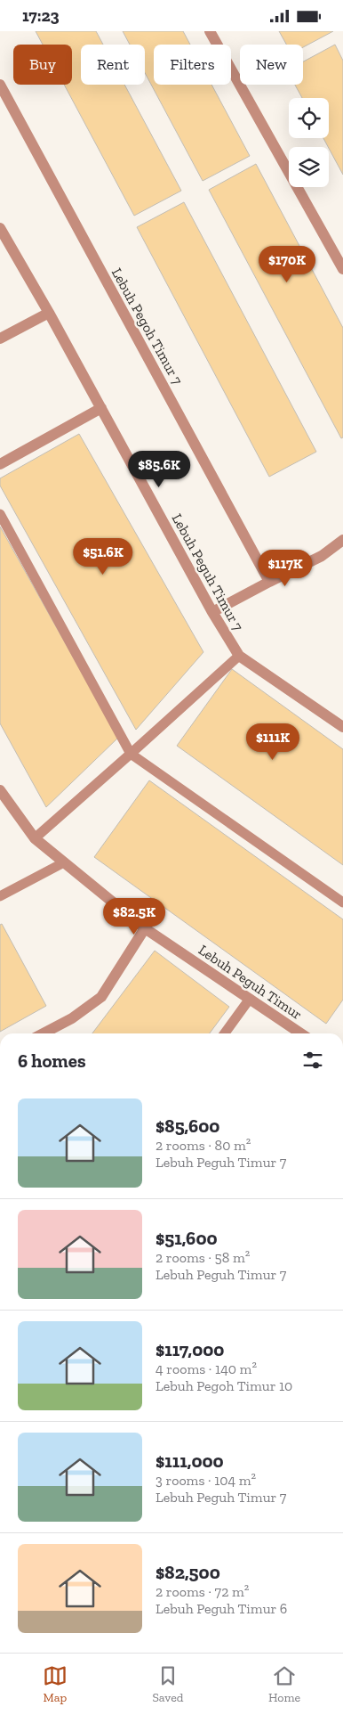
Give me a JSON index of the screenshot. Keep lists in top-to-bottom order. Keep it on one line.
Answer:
{"streets":{"street":["Lebuh Pegoh Timur 7","Lebuh Peguh Timur 7","Lebuh Peguh Timur"]},"page":{"status":"17:23","chip":["Buy","Rent","Filters","New"],"price":["$170K","$85.6K","$51.6K","$117K","$111K","$82.5K"],"heading":"6 homes","list":[{"name":"$85,600","note":"2 rooms · 80 m² · Lebuh Peguh Timur 7"},{"name":"$51,600","note":"2 rooms · 58 m² · Lebuh Peguh Timur 7"},{"name":"$117,000","note":"4 rooms · 140 m² · Lebuh Pegoh Timur 10"},{"name":"$111,000","note":"3 rooms · 104 m² · Lebuh Peguh Timur 7"},{"name":"$82,500","note":"2 rooms · 72 m² · Lebuh Peguh Timur 6"}],"tabs":["Map","Saved","Home"]}}
